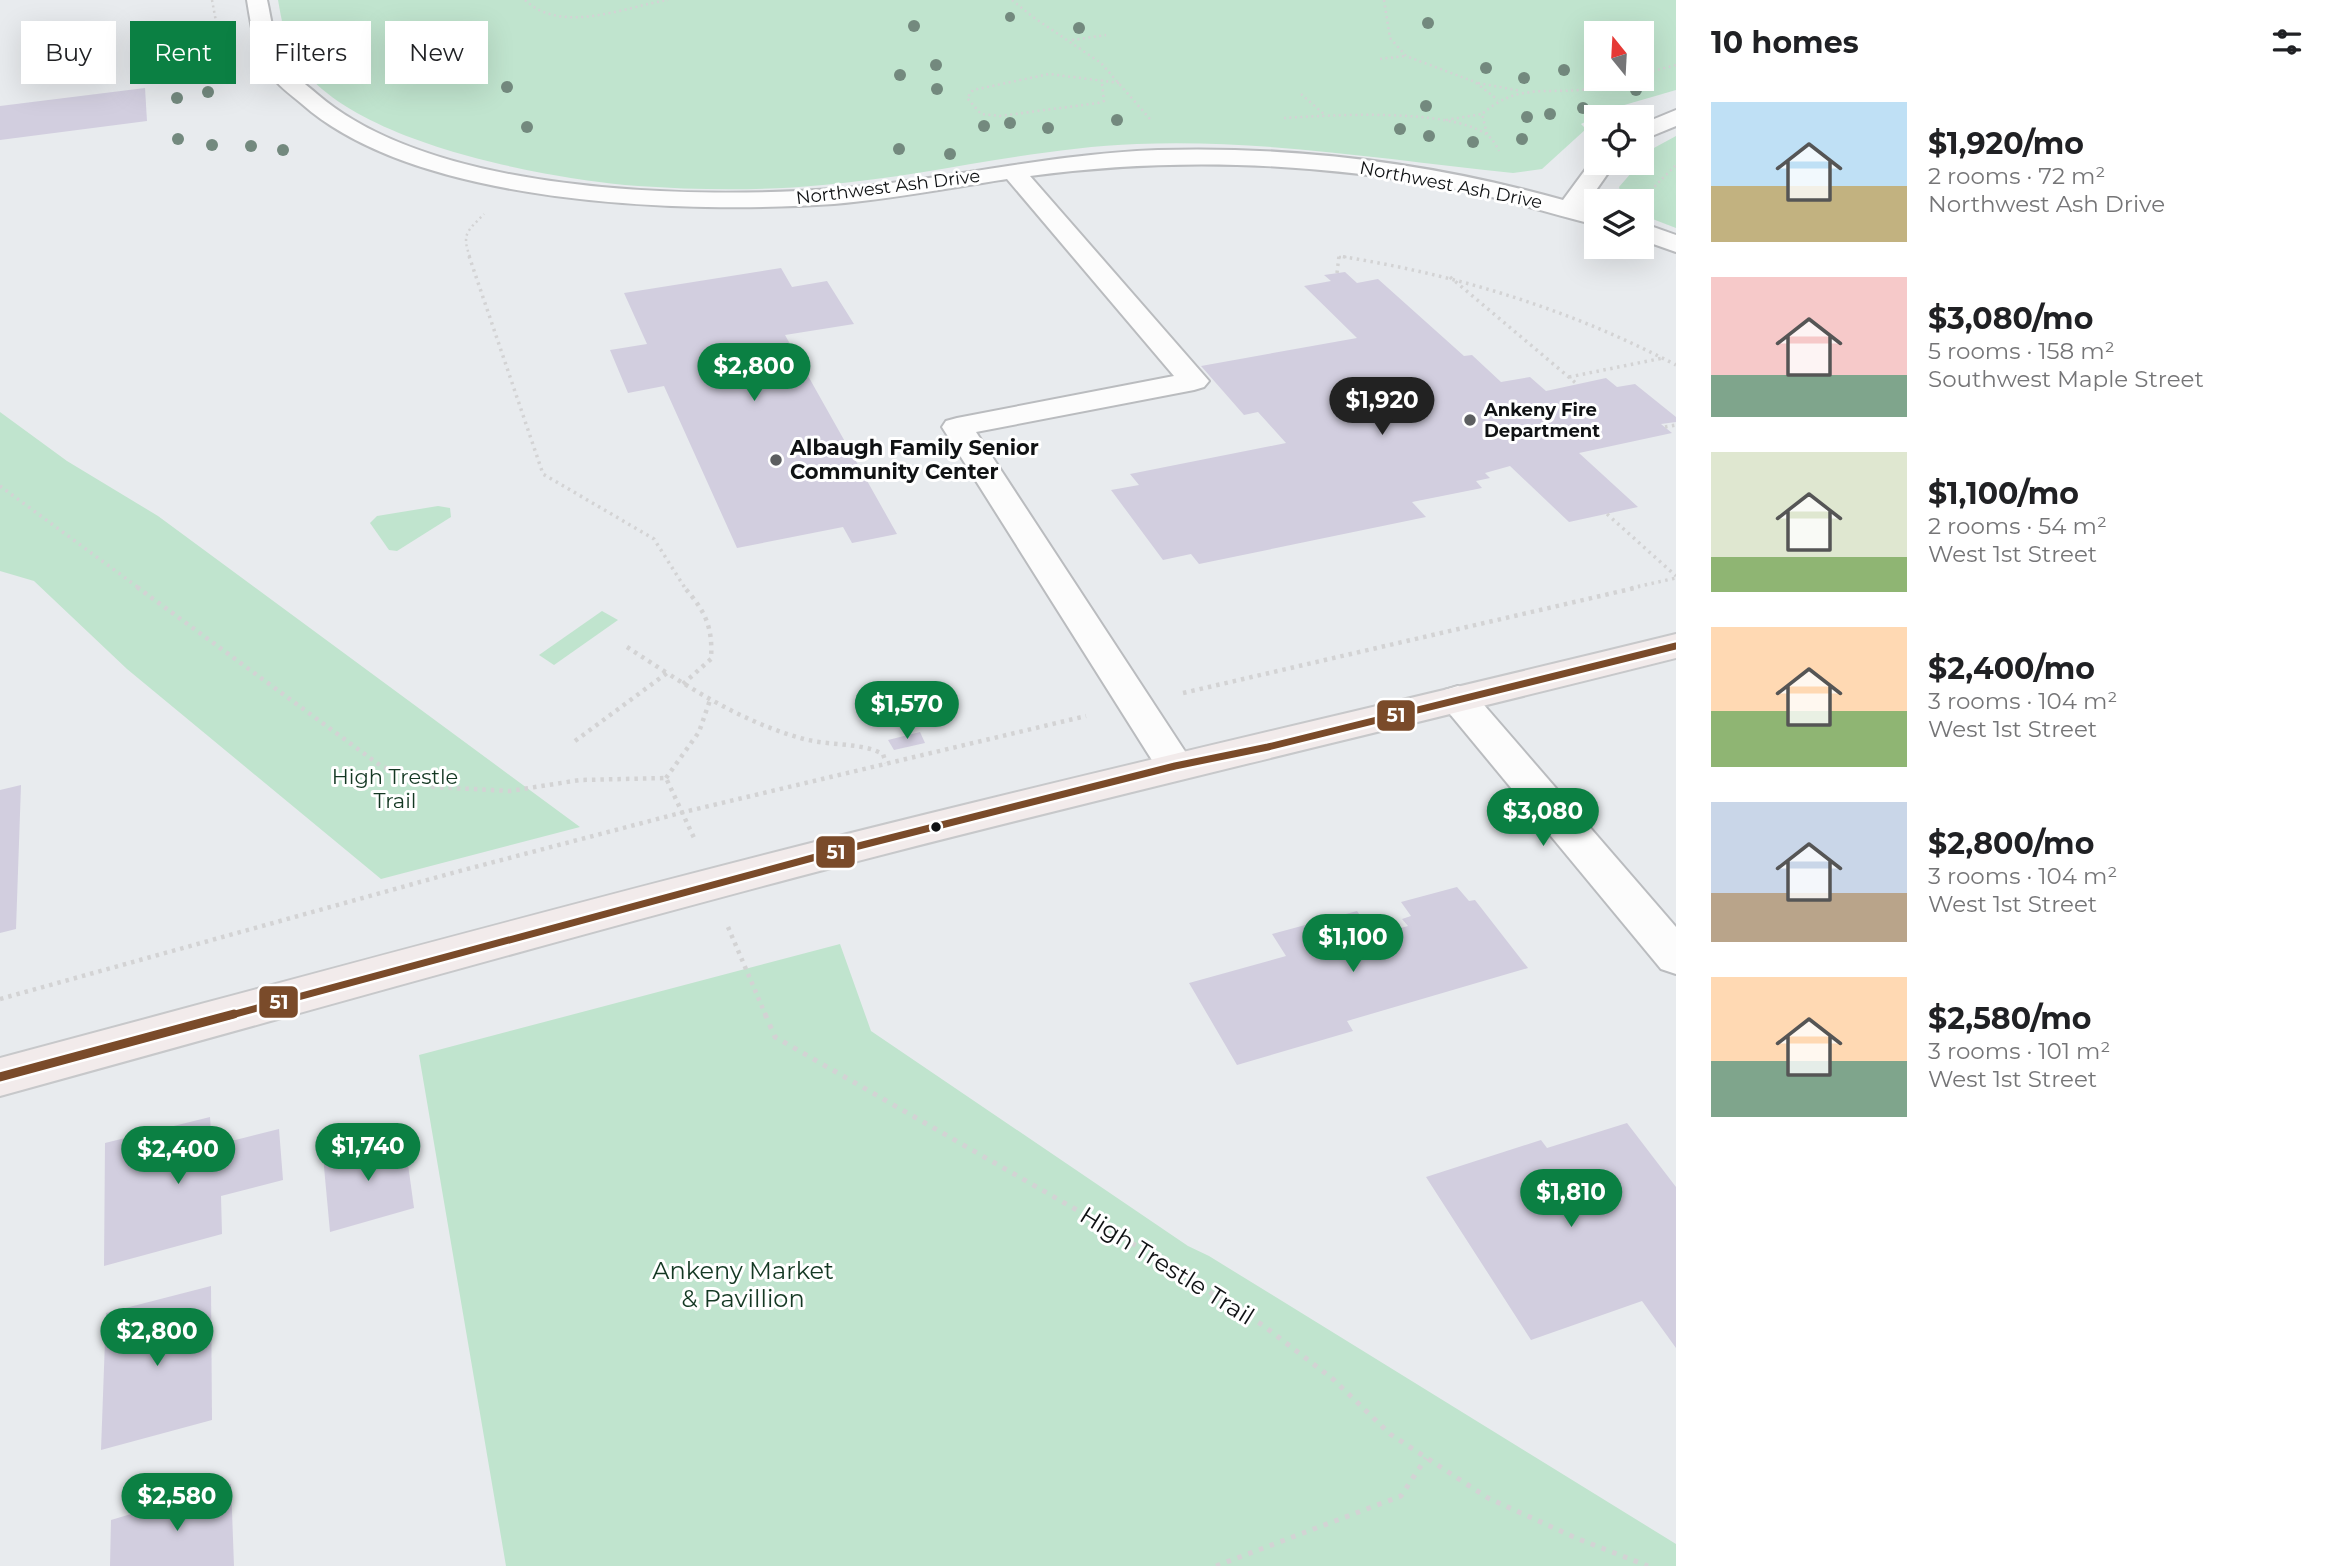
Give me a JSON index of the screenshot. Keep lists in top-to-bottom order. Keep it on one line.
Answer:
{"streets":{"street":["Northwest Ash Drive"],"path":["High Trestle Trail"]},"parks":["High Trestle Trail","Ankeny Market & Pavillion"],"places":["Ankeny Fire Department","Albaugh Family Senior Community Center"],"lines":["transit line 51"],"north":"top","page":{"heading":"10 homes","chip":["Buy","Rent","Filters","New"],"list":[{"name":"$1,920/mo","note":"2 rooms · 72 m² · Northwest Ash Drive"},{"name":"$3,080/mo","note":"5 rooms · 158 m² · Southwest Maple Street"},{"name":"$1,100/mo","note":"2 rooms · 54 m² · West 1st Street"},{"name":"$2,400/mo","note":"3 rooms · 104 m² · West 1st Street"},{"name":"$2,800/mo","note":"3 rooms · 104 m² · West 1st Street"},{"name":"$2,580/mo","note":"3 rooms · 101 m² · West 1st Street"}],"price":["$2,800","$1,920","$1,570","$3,080","$1,100","$1,740","$2,400","$1,810","$2,800","$2,580"]}}
